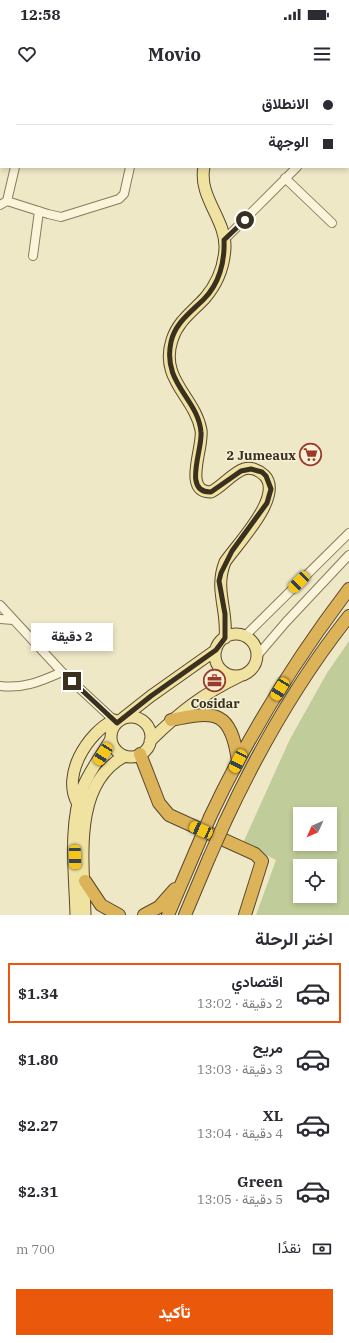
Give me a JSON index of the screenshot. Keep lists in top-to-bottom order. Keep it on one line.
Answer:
{"places":{"supermarket":["2 Jumeaux"],"office":["Cosidar"]},"north":"bottom left","page":{"status":"12:58","header":"Movio","banner":["الانطلاق","الوجهة"],"bubble":"2 دقيقة","heading":"اختر الرحلة","list":[{"name":"اقتصادي","note":"2 دقيقة · 13:02","value":"$1.34"},{"name":"مريح","note":"3 دقيقة · 13:03","value":"$1.80"},{"name":"XL","note":"4 دقيقة · 13:04","value":"$2.27"},{"name":"Green","note":"5 دقيقة · 13:05","value":"$2.31"}],"pay":["نقدًا","700 m"],"buttons":"تأكيد"}}
